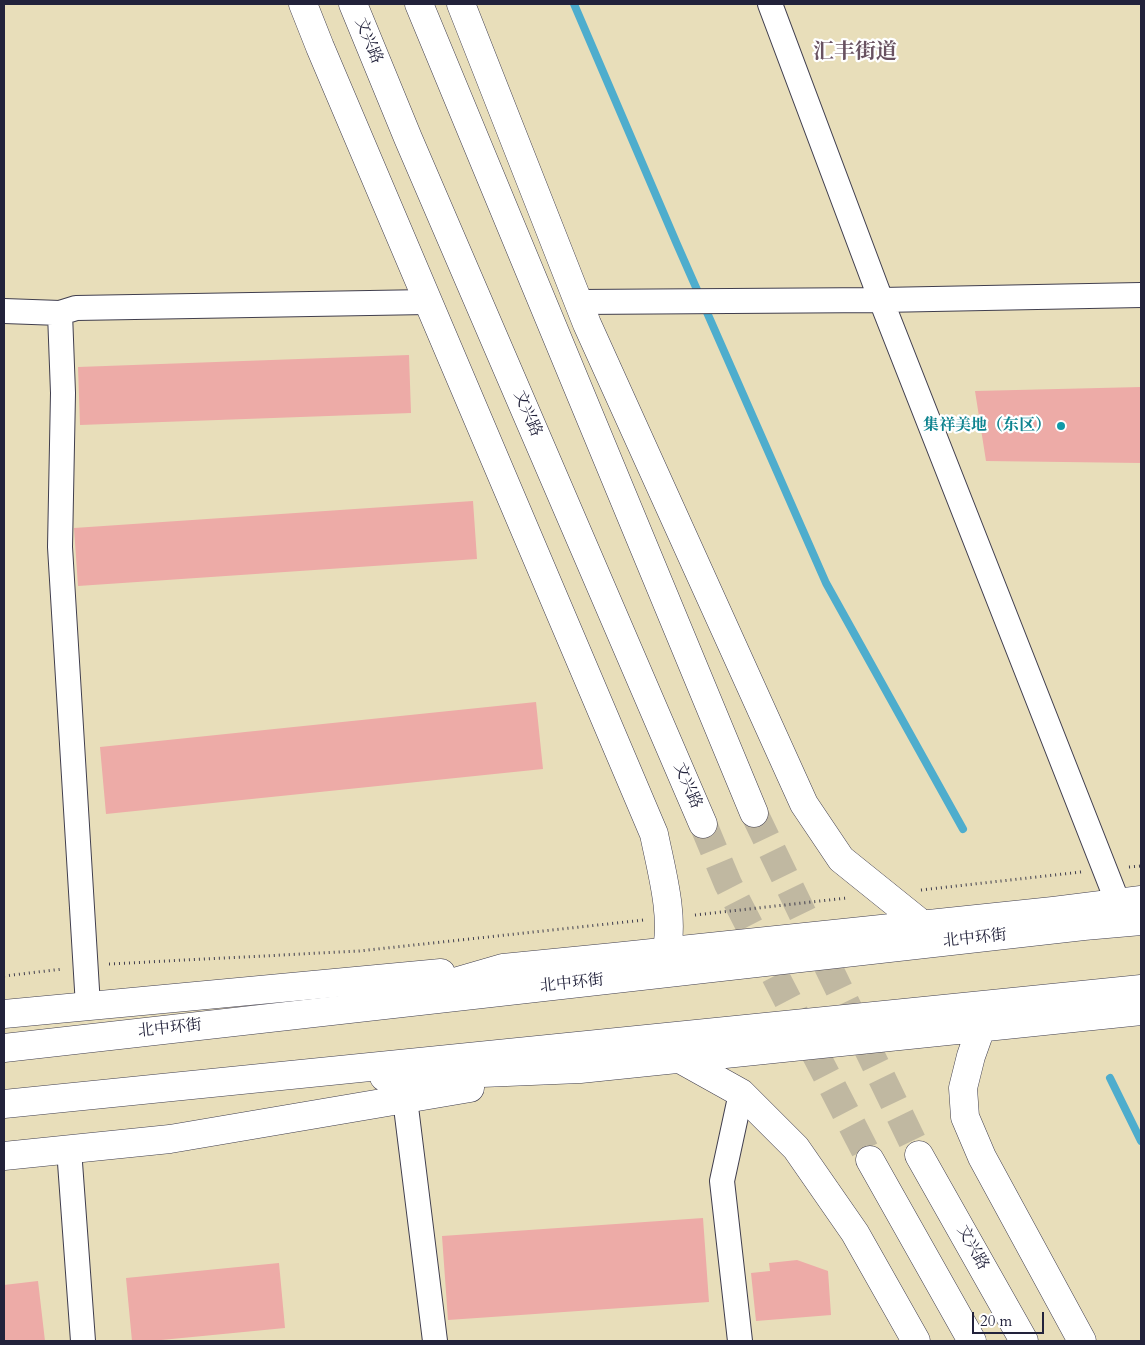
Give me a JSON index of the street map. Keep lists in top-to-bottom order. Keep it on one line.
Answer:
{"streets":{"main road":["文兴路","北中环街"]},"districts":["汇丰街道"],"places":["集祥美地（东区）"],"scale_bar":"20 m"}
